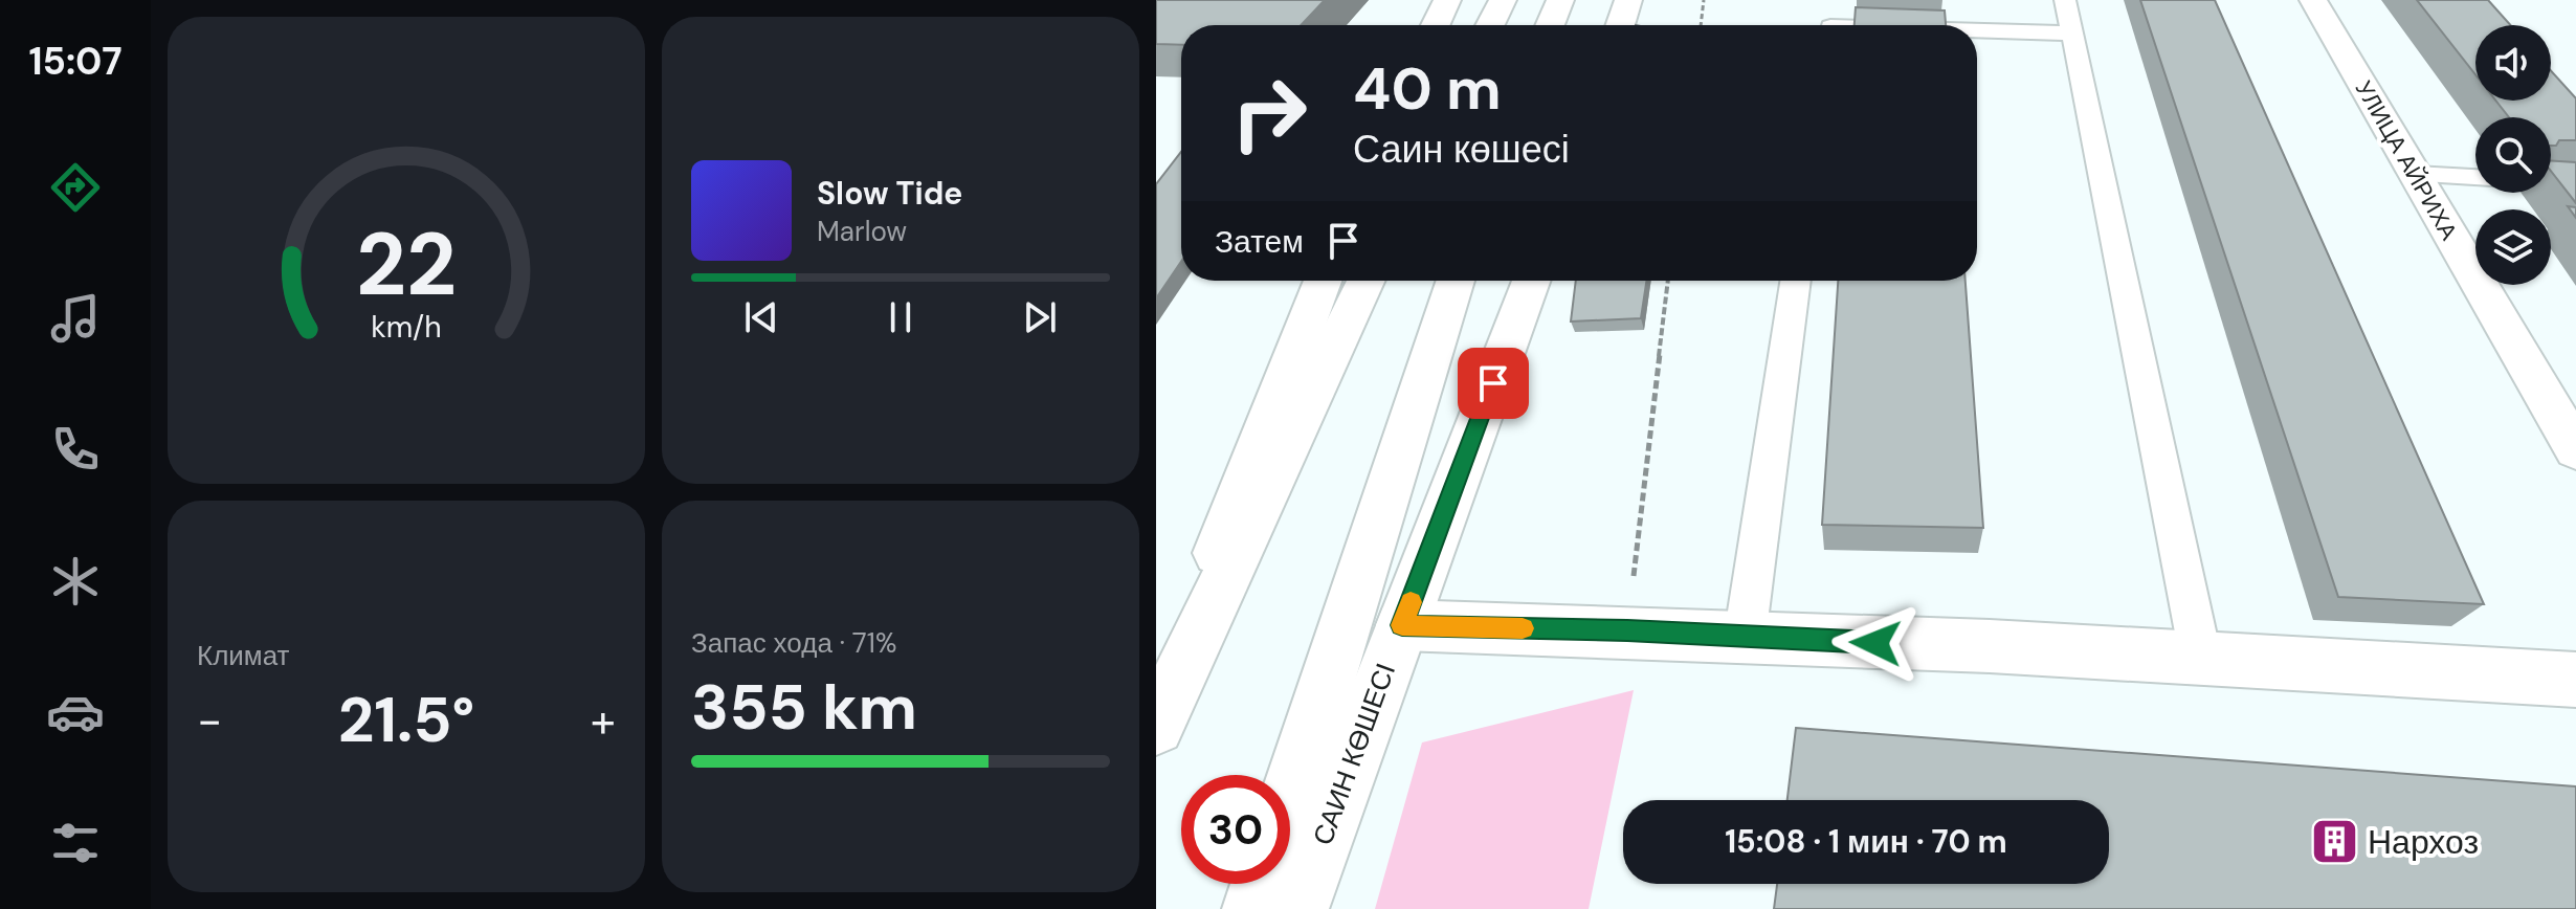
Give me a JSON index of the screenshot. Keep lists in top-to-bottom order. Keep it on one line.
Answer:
{"streets":{"main road":["УЛИЦА АЙРИХА","САИН КӨШЕСІ"]},"places":{"building":["Нархоз"]},"page":{"tabs":"15:07","turn":["40 m","Саин көшесі"],"song":["Slow Tide","Marlow"],"then":"Затем","tile":["Климат",["Запас хода · 71%","355 km"]],"heat":["−","21.5°","+"],"limit":"30","trip":"15:08 · 1 мин · 70 m","gauge":["22","km/h"]}}
